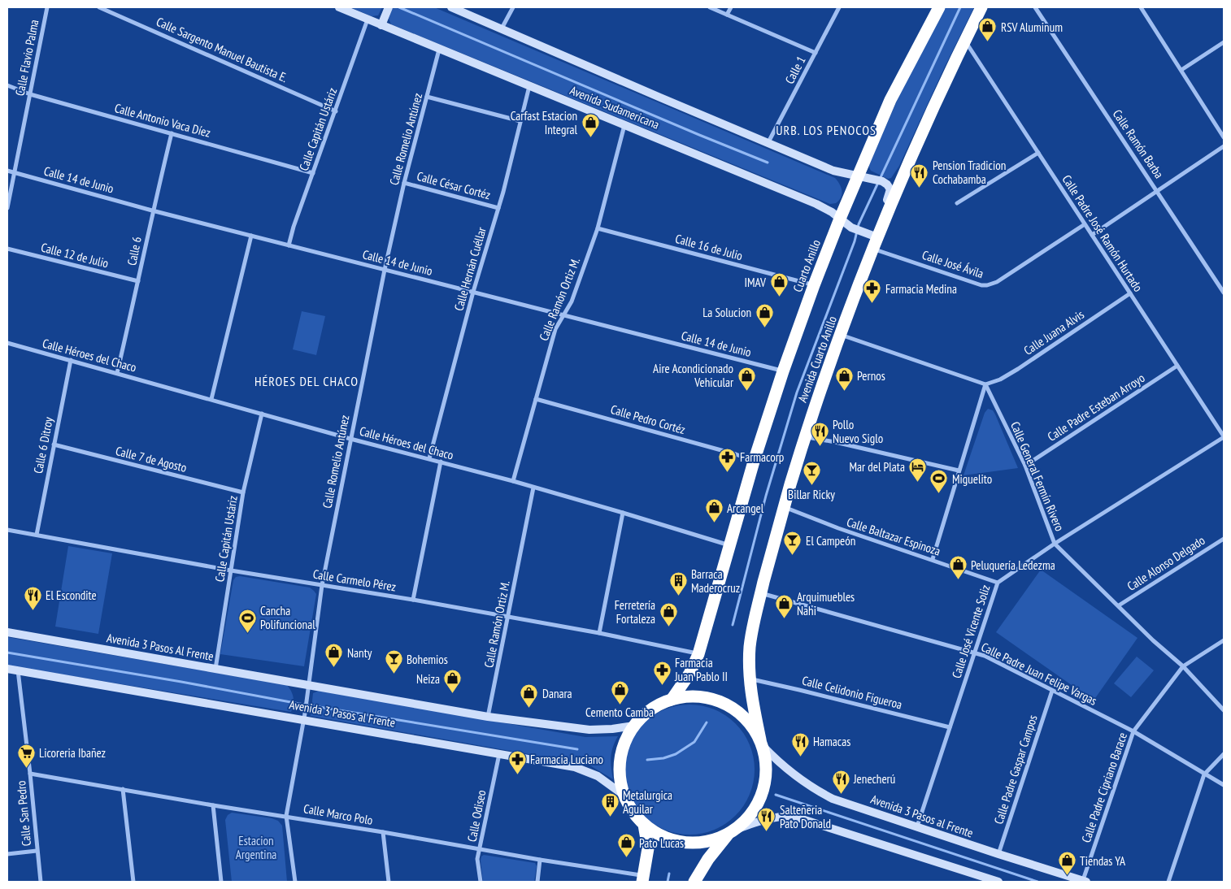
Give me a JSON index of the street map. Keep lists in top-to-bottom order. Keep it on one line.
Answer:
{"streets":{"highway":["Cuarto Anillo","Avenida Cuarto Anillo"],"main road":["Avenida Sudamericana","Avenida 3 Pasos Al Frente","Avenida 3 Pasos al Frente"],"street":["Calle Sargento Manuel Bautista E.","Calle Flavio Palma","Calle 1","Calle Antonio Vaca Díez","Calle Capitán Ustáriz","Calle Romelio Antúnez","Calle Ramón Barba","Calle 14 de Junio","Calle César Cortéz","Calle Padre José Ramón Hurtado","Calle 16 de Julio","Calle 6","Calle 12 de Julio","Calle José Ávila","Calle Hernán Cuéllar","Calle Ramón Ortiz M.","Calle Juana Alvis","Calle Héroes del Chaco","Calle Padre Esteban Arroyo","Calle Pedro Cortéz","Calle 6 Ditroy","Calle 7 de Agosto","Calle General Fermín Rivero","Calle Baltazar Espinoza","Calle Alonso Delgado","Calle Carmelo Pérez","Calle José Vicente Soliz","Calle Padre Juan Felipe Vargas","Calle Celidonio Figueroa","Calle Padre Gaspar Campos","Calle Padre Cipriano Barace","Calle San Pedro","Calle Marco Polo","Calle Odiseo"]},"crossings":[["Calle Sargento Manuel Bautista E.","Calle Capitán Ustáriz"],["Calle Flavio Palma","Calle Antonio Vaca Díez"],["Calle Flavio Palma","Calle 14 de Junio"],["Avenida Sudamericana","Calle Capitán Ustáriz"],["Avenida Sudamericana","Calle Romelio Antúnez"],["Avenida Sudamericana","Calle José Ávila"],["Avenida Sudamericana","Cuarto Anillo"],["Avenida Sudamericana","Calle Hernán Cuéllar"],["Avenida Sudamericana","Calle Ramón Ortiz M."],["Avenida Sudamericana","Avenida Cuarto Anillo"],["Calle Antonio Vaca Díez","Calle Capitán Ustáriz"],["Calle Antonio Vaca Díez","Calle 6"],["Calle Capitán Ustáriz","Calle 14 de Junio"],["Calle Capitán Ustáriz","Calle Héroes del Chaco"],["Calle Capitán Ustáriz","Calle 7 de Agosto"],["Calle Capitán Ustáriz","Calle Carmelo Pérez"],["Calle Capitán Ustáriz","Avenida 3 Pasos Al Frente"],["Calle Romelio Antúnez","Calle 14 de Junio"],["Calle Romelio Antúnez","Calle César Cortéz"],["Calle Romelio Antúnez","Calle Héroes del Chaco"],["Calle Romelio Antúnez","Calle Carmelo Pérez"],["Calle Romelio Antúnez","Avenida 3 Pasos Al Frente"],["Calle Romelio Antúnez","Avenida 3 Pasos al Frente"],["Calle Romelio Antúnez","Calle Marco Polo"],["Calle 14 de Junio","Calle 6"],["Calle 14 de Junio","Cuarto Anillo"],["Calle 14 de Junio","Calle Hernán Cuéllar"],["Calle 14 de Junio","Calle Ramón Ortiz M."],["Calle César Cortéz","Calle Hernán Cuéllar"],["Calle Padre José Ramón Hurtado","Calle José Ávila"],["Calle Padre José Ramón Hurtado","Calle Juana Alvis"],["Calle Padre José Ramón Hurtado","Avenida Cuarto Anillo"],["Calle Padre José Ramón Hurtado","Calle Padre Esteban Arroyo"],["Calle Padre José Ramón Hurtado","Calle José Vicente Soliz"],["Calle 16 de Julio","Cuarto Anillo"],["Calle 16 de Julio","Calle Ramón Ortiz M."],["Calle 6","Calle 12 de Julio"],["Calle 6","Calle Héroes del Chaco"],["Calle José Ávila","Avenida Cuarto Anillo"],["Cuarto Anillo","Calle Héroes del Chaco"],["Cuarto Anillo","Calle Pedro Cortéz"],["Calle Hernán Cuéllar","Calle Héroes del Chaco"],["Calle Ramón Ortiz M.","Calle Héroes del Chaco"],["Calle Ramón Ortiz M.","Calle Pedro Cortéz"],["Calle Ramón Ortiz M.","Calle Carmelo Pérez"],["Calle Ramón Ortiz M.","Avenida 3 Pasos al Frente"],["Calle Juana Alvis","Calle General Fermín Rivero"],["Calle Héroes del Chaco","Calle 6 Ditroy"],["Avenida Cuarto Anillo","Calle Baltazar Espinoza"],["Avenida Cuarto Anillo","Calle Padre Juan Felipe Vargas"],["Avenida Cuarto Anillo","Calle Celidonio Figueroa"],["Avenida Cuarto Anillo","Avenida 3 Pasos al Frente"],["Calle Padre Esteban Arroyo","Calle General Fermín Rivero"],["Calle 6 Ditroy","Calle 7 de Agosto"],["Calle 6 Ditroy","Calle Carmelo Pérez"],["Calle General Fermín Rivero","Calle Alonso Delgado"],["Calle General Fermín Rivero","Calle José Vicente Soliz"],["Calle General Fermín Rivero","Calle Padre Cipriano Barace"],["Calle Baltazar Espinoza","Calle José Vicente Soliz"],["Calle José Vicente Soliz","Calle Padre Juan Felipe Vargas"],["Calle José Vicente Soliz","Calle Celidonio Figueroa"],["Calle José Vicente Soliz","Avenida 3 Pasos al Frente"],["Avenida 3 Pasos Al Frente","Avenida 3 Pasos al Frente"],["Calle Padre Juan Felipe Vargas","Calle Padre Gaspar Campos"],["Calle Padre Juan Felipe Vargas","Calle Padre Cipriano Barace"],["Avenida 3 Pasos al Frente","Calle Padre Gaspar Campos"],["Avenida 3 Pasos al Frente","Calle Padre Cipriano Barace"],["Avenida 3 Pasos al Frente","Calle San Pedro"],["Avenida 3 Pasos al Frente","Calle Odiseo"],["Calle San Pedro","Calle Marco Polo"],["Calle Marco Polo","Calle Odiseo"]],"districts":["URB. LOS PENOCOS","HÉROES DEL CHACO"],"parks":["Estacion Argentina"],"places":{"shop":["RSV Aluminum","Carfast Estacion Integral","IMAV","La Solucion","Aire Acondicionado Vehicular","Pernos","Arcangel","Peluquería Ledezma","Arquimuebles Nahi","Ferretería Fortaleza","Nanty","Neiza","Cemento Camba","Danara","Pato Lucas","Tiendas YA"],"restaurant":["Pension Tradicion Cochabamba","Pollo Nuevo Siglo","El Escondite","Hamacas","Jenecherú","Salteñeria Pato Donald"],"pharmacy":["Farmacia Medina","Farmacorp","Farmacia Juan Pablo II","Farmacia Luciano"],"hotel":["Mar del Plata"],"bar":["Billar Ricky","El Campeón","Bohemios"],"sports":["Miguelito","Cancha Polifuncional"],"building":["Barraca Maderocruz","Metalurgica Aguilar"],"supermarket":["Licoreria Ibañez"]}}
